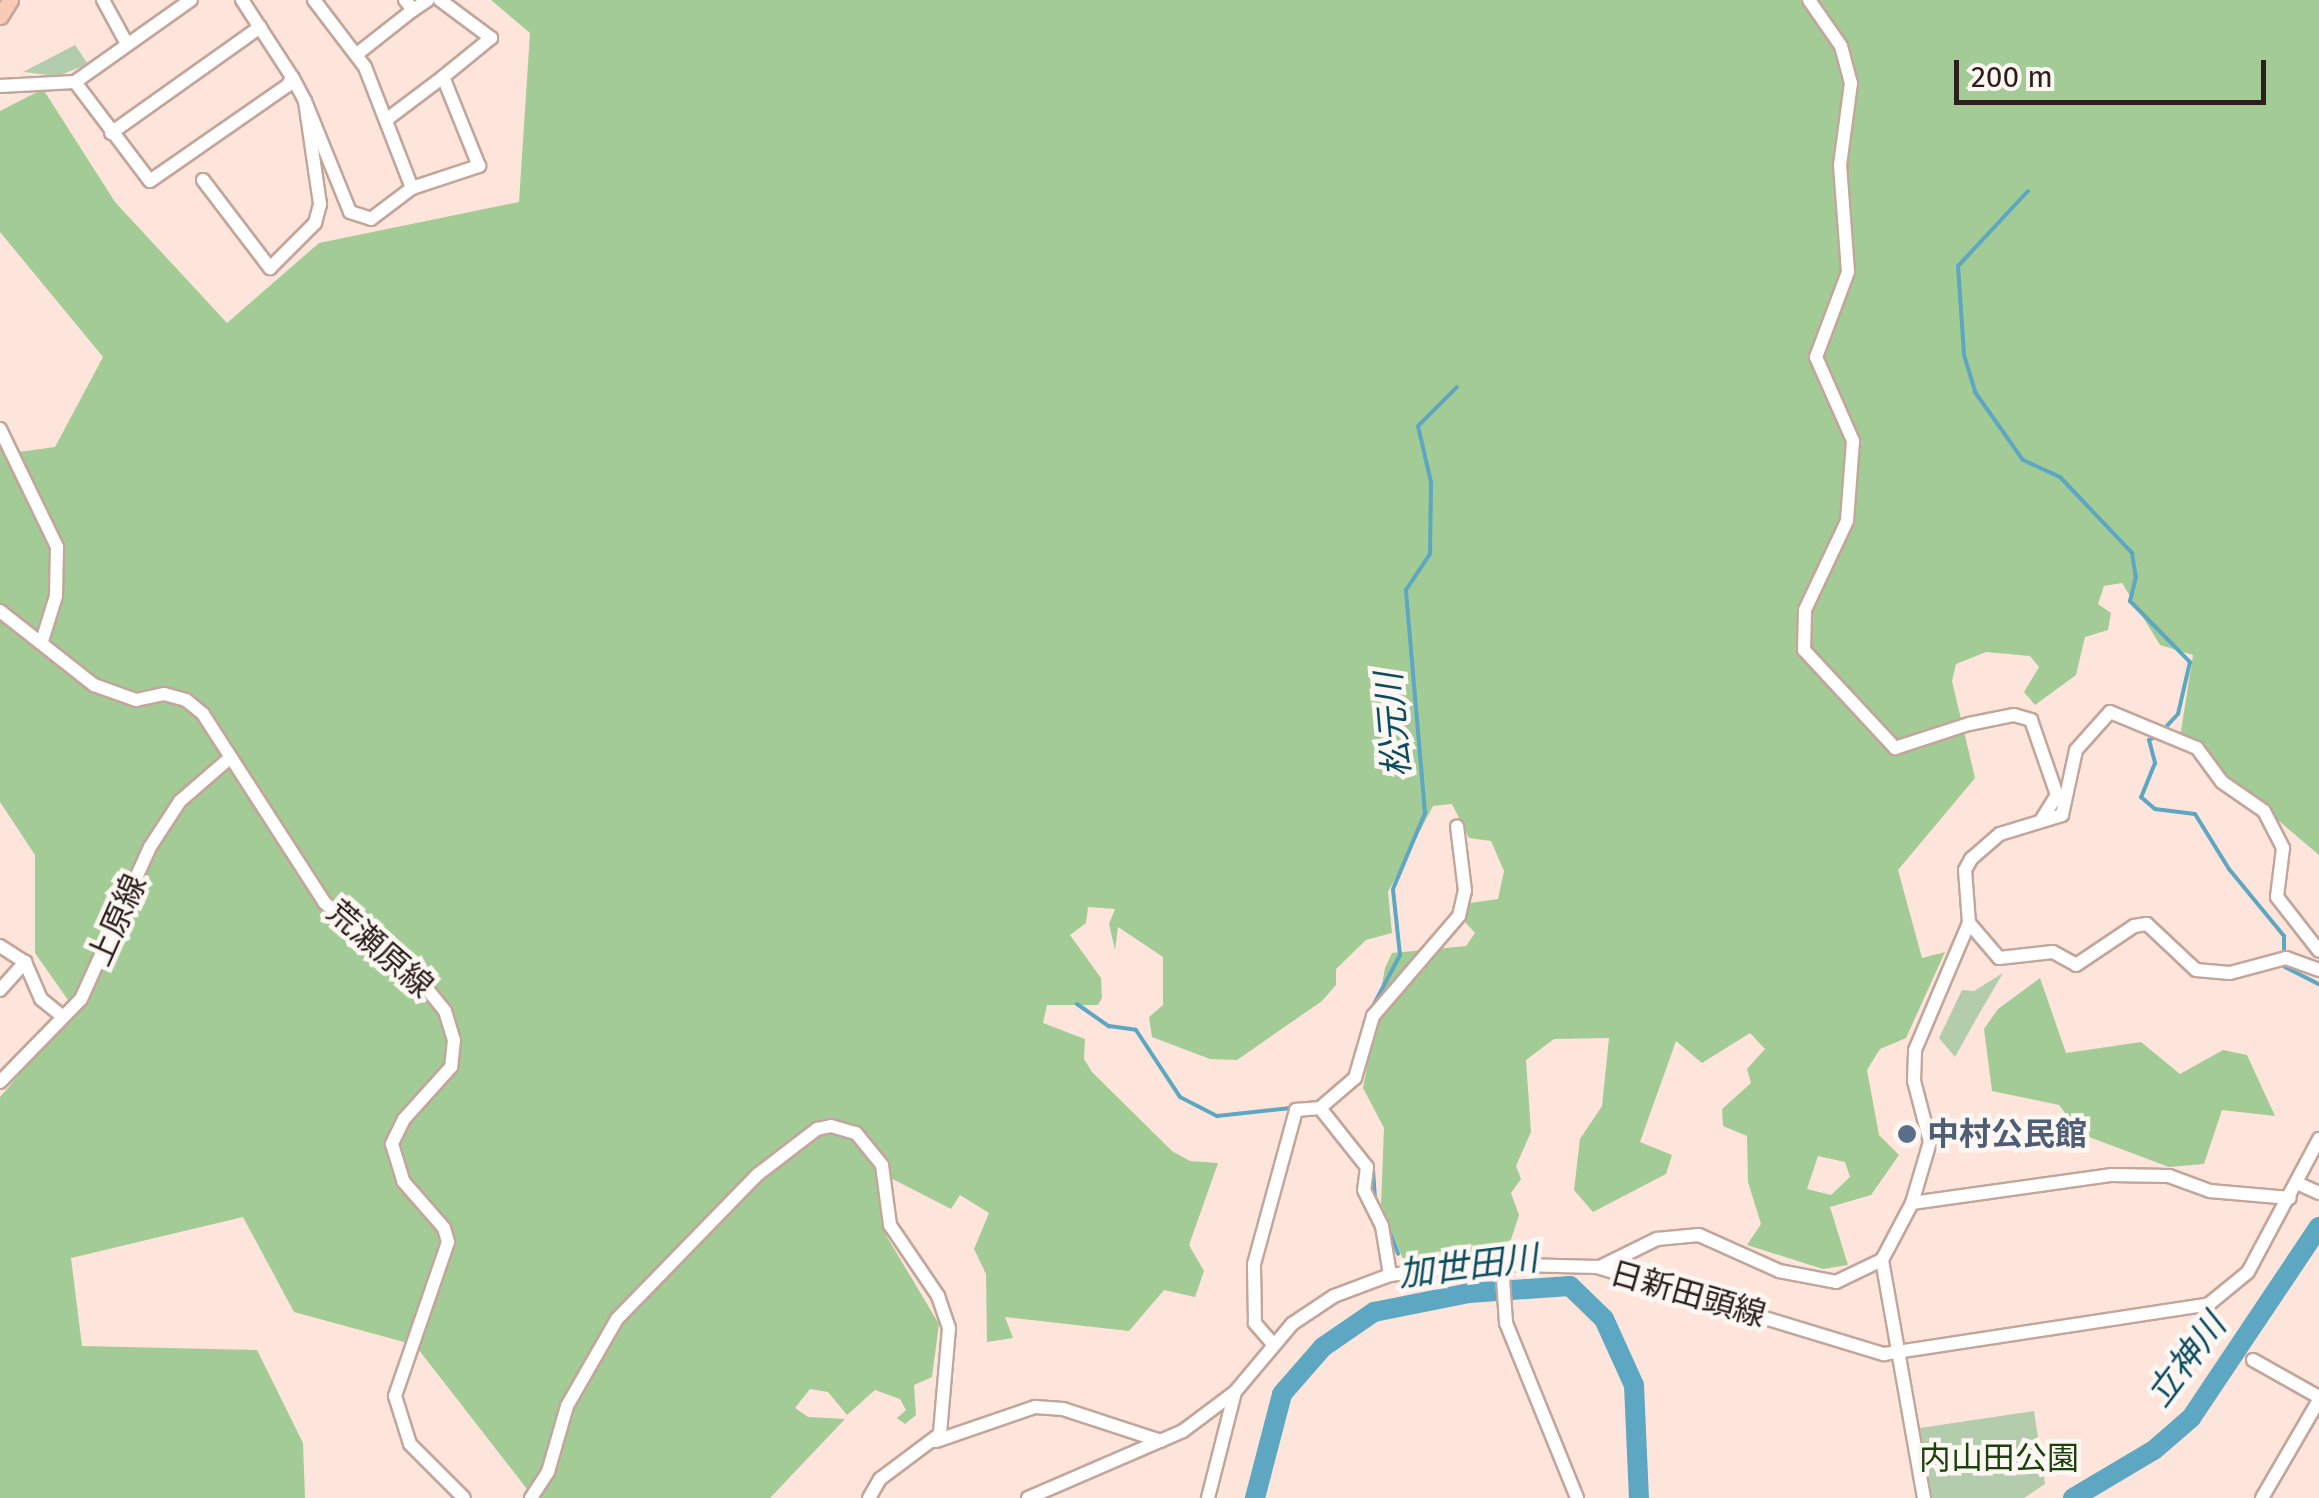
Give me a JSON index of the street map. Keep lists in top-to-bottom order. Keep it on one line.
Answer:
{"streets":{"street":["上原線","荒瀬原線","日新田頭線"]},"crossings":[["上原線","荒瀬原線"]],"water":["松元川","加世田川","立神川"],"parks":["内山田公園"],"places":["中村公民館"],"scale_bar":"200 m"}
